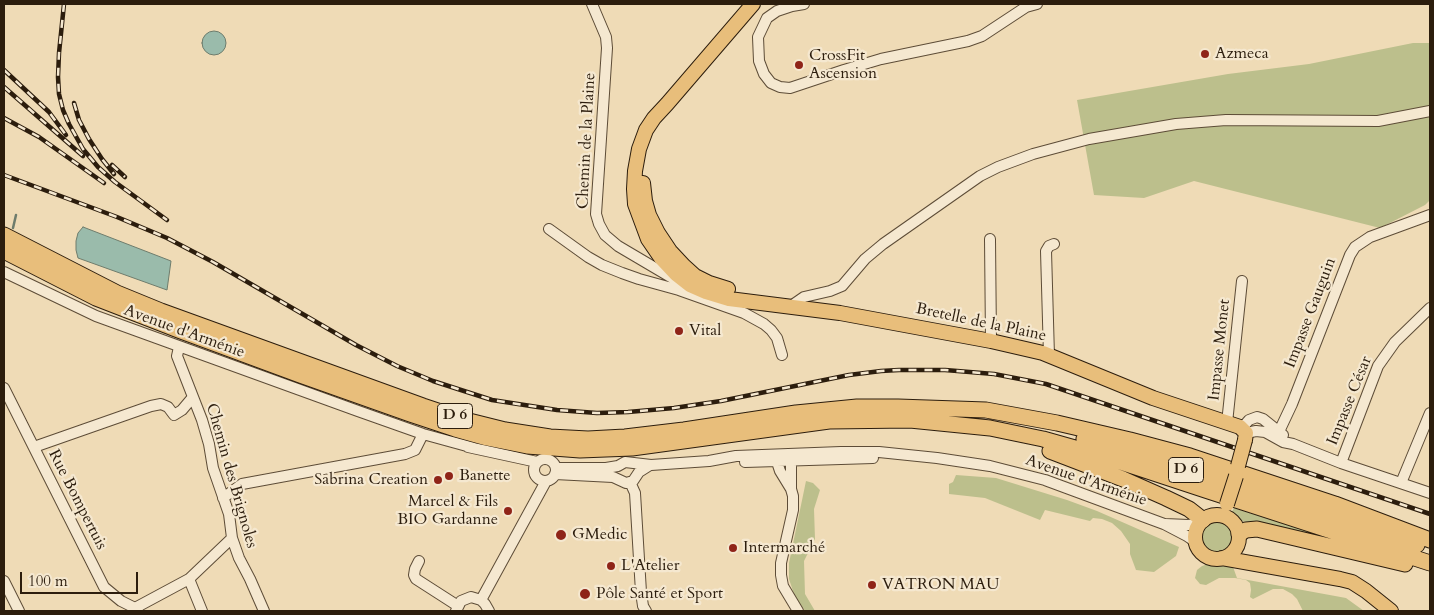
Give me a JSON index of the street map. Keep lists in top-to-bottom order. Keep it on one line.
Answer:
{"streets":{"highway":["D 6"],"main road":["Bretelle de la Plaine"],"street":["Chemin de la Plaine","Impasse Gauguin","Avenue d'Arménie","Impasse Monet","Impasse César","Chemin des Brignoles","Rue Bompertuis"]},"crossings":[["Chemin de la Plaine","Bretelle de la Plaine"],["Bretelle de la Plaine","Impasse Monet"],["Avenue d'Arménie","Chemin des Brignoles"]],"places":["Azmeca","CrossFit Ascension","Vital","Banette","Sabrina Creation","Marcel & Fils BIO Gardanne","GMedic","Intermarché","L'Atelier","VATRON MAU","Pôle Santé et Sport"],"scale_bar":"100 m"}
